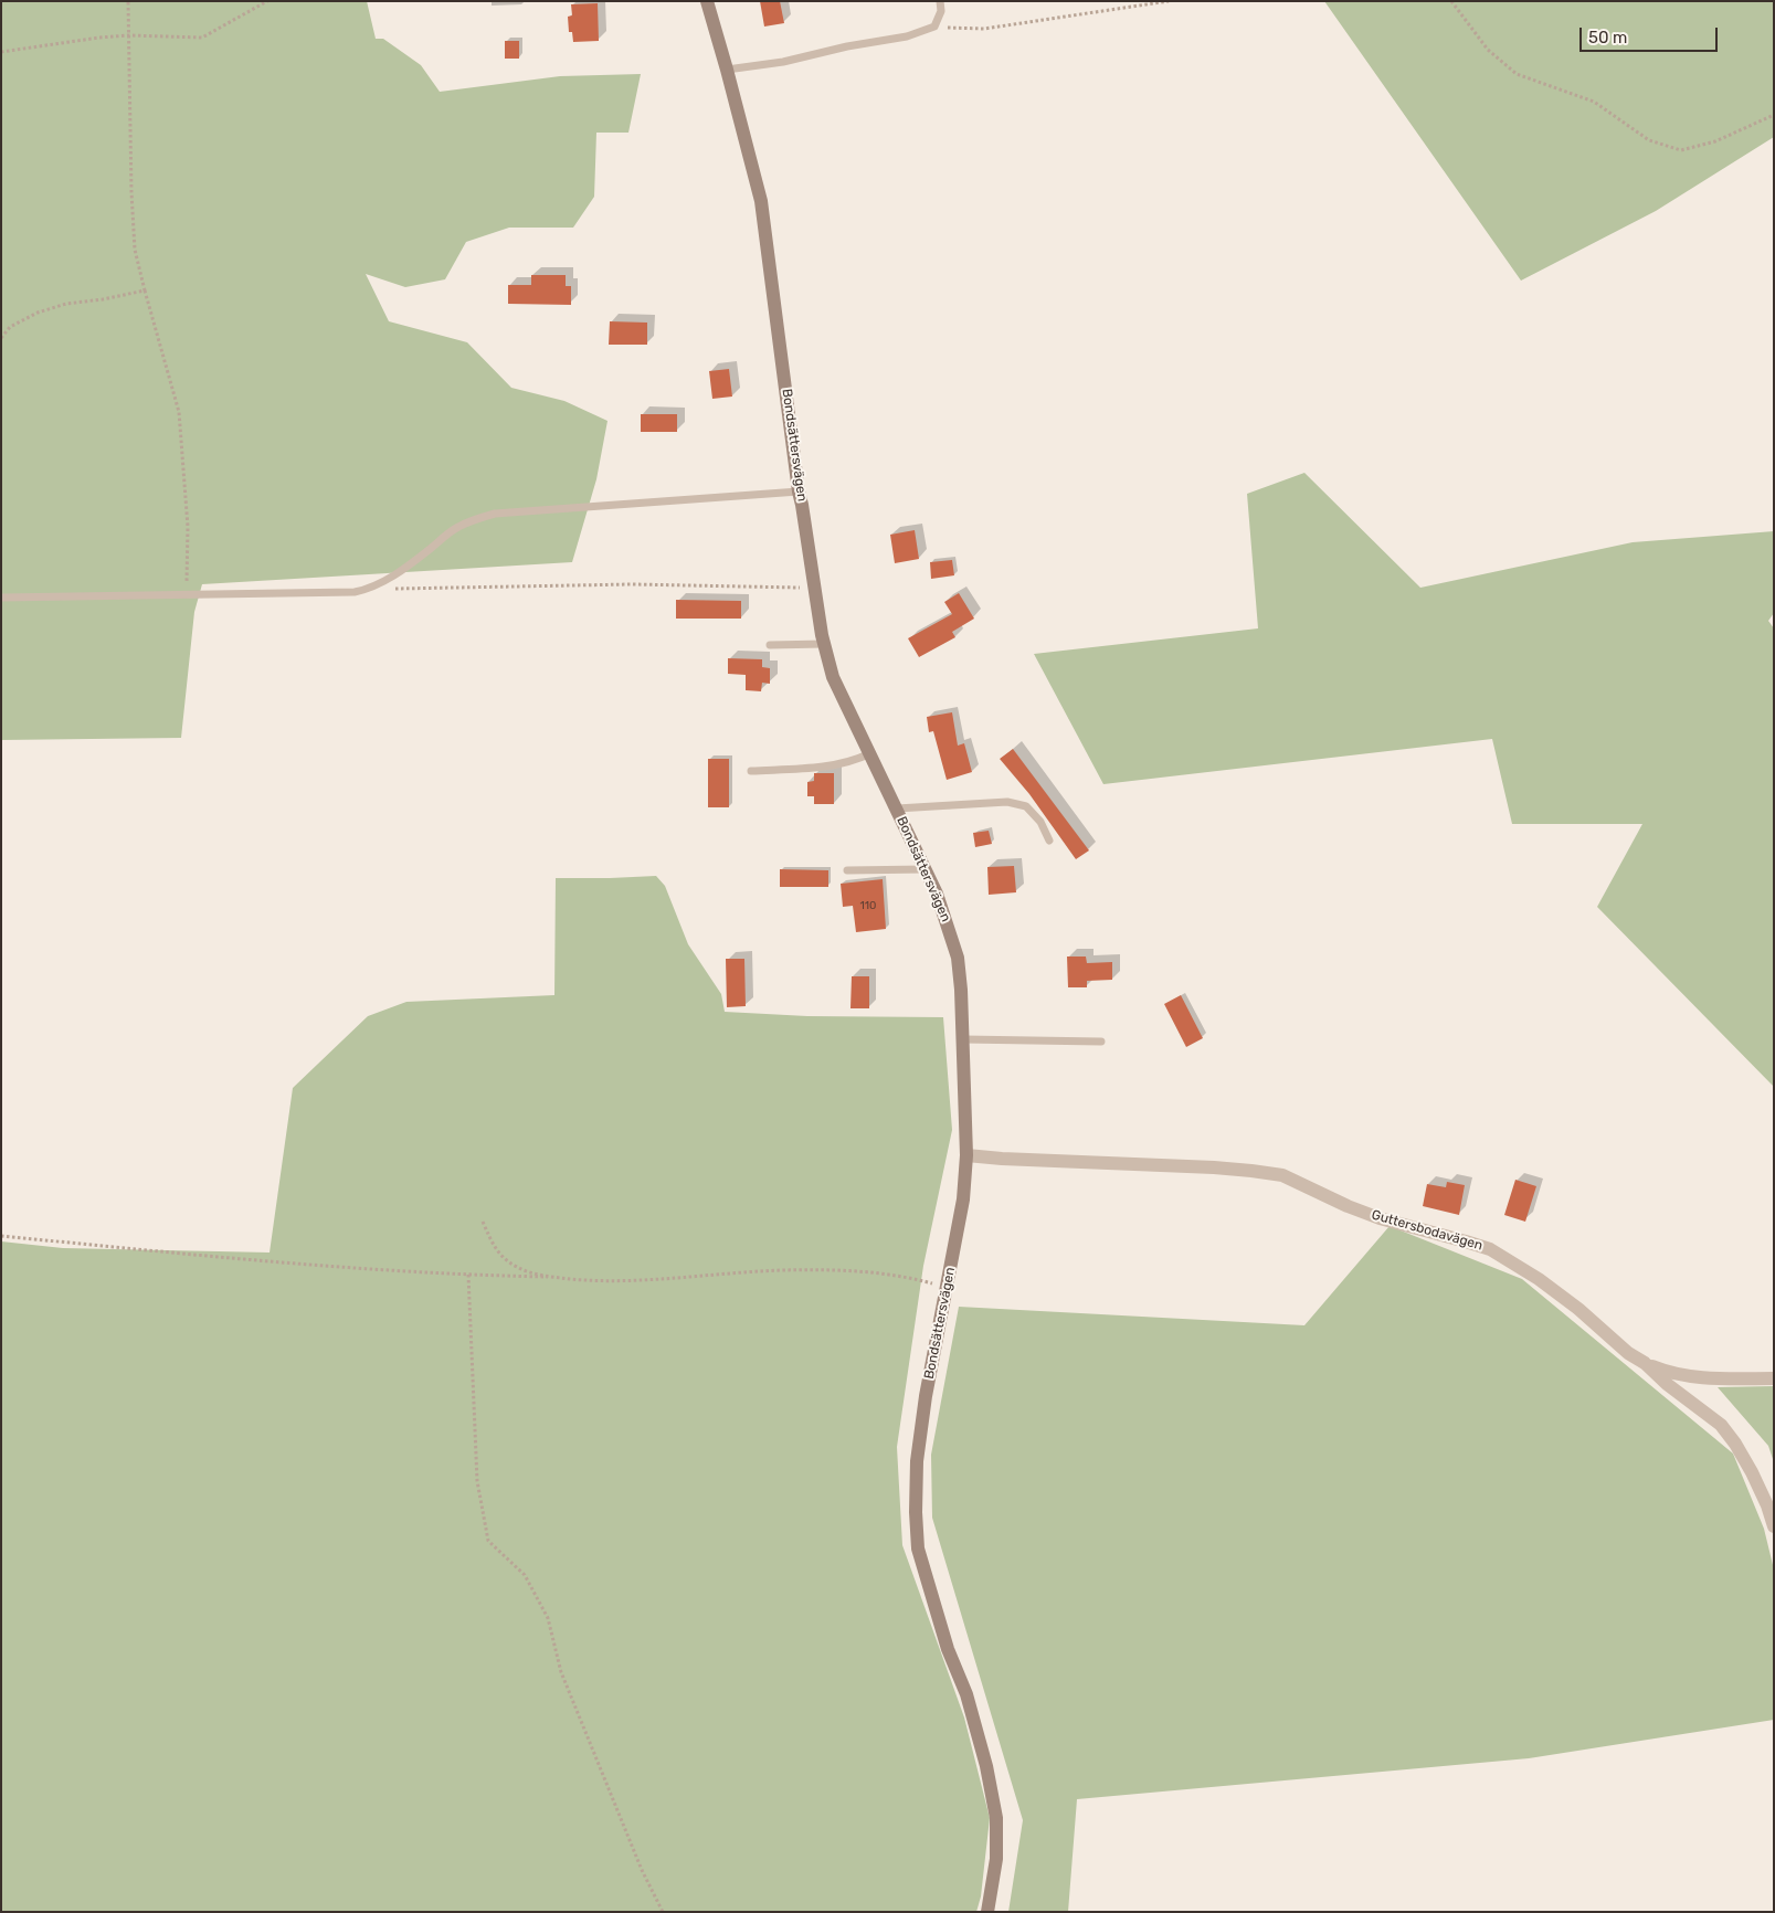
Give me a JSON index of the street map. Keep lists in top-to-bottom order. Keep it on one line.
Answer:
{"streets":{"street":["Bondsättersvägen","Guttersbodavägen"]},"crossings":[["Bondsättersvägen","Guttersbodavägen"]],"house_numbers":["110"],"scale_bar":"50 m"}
